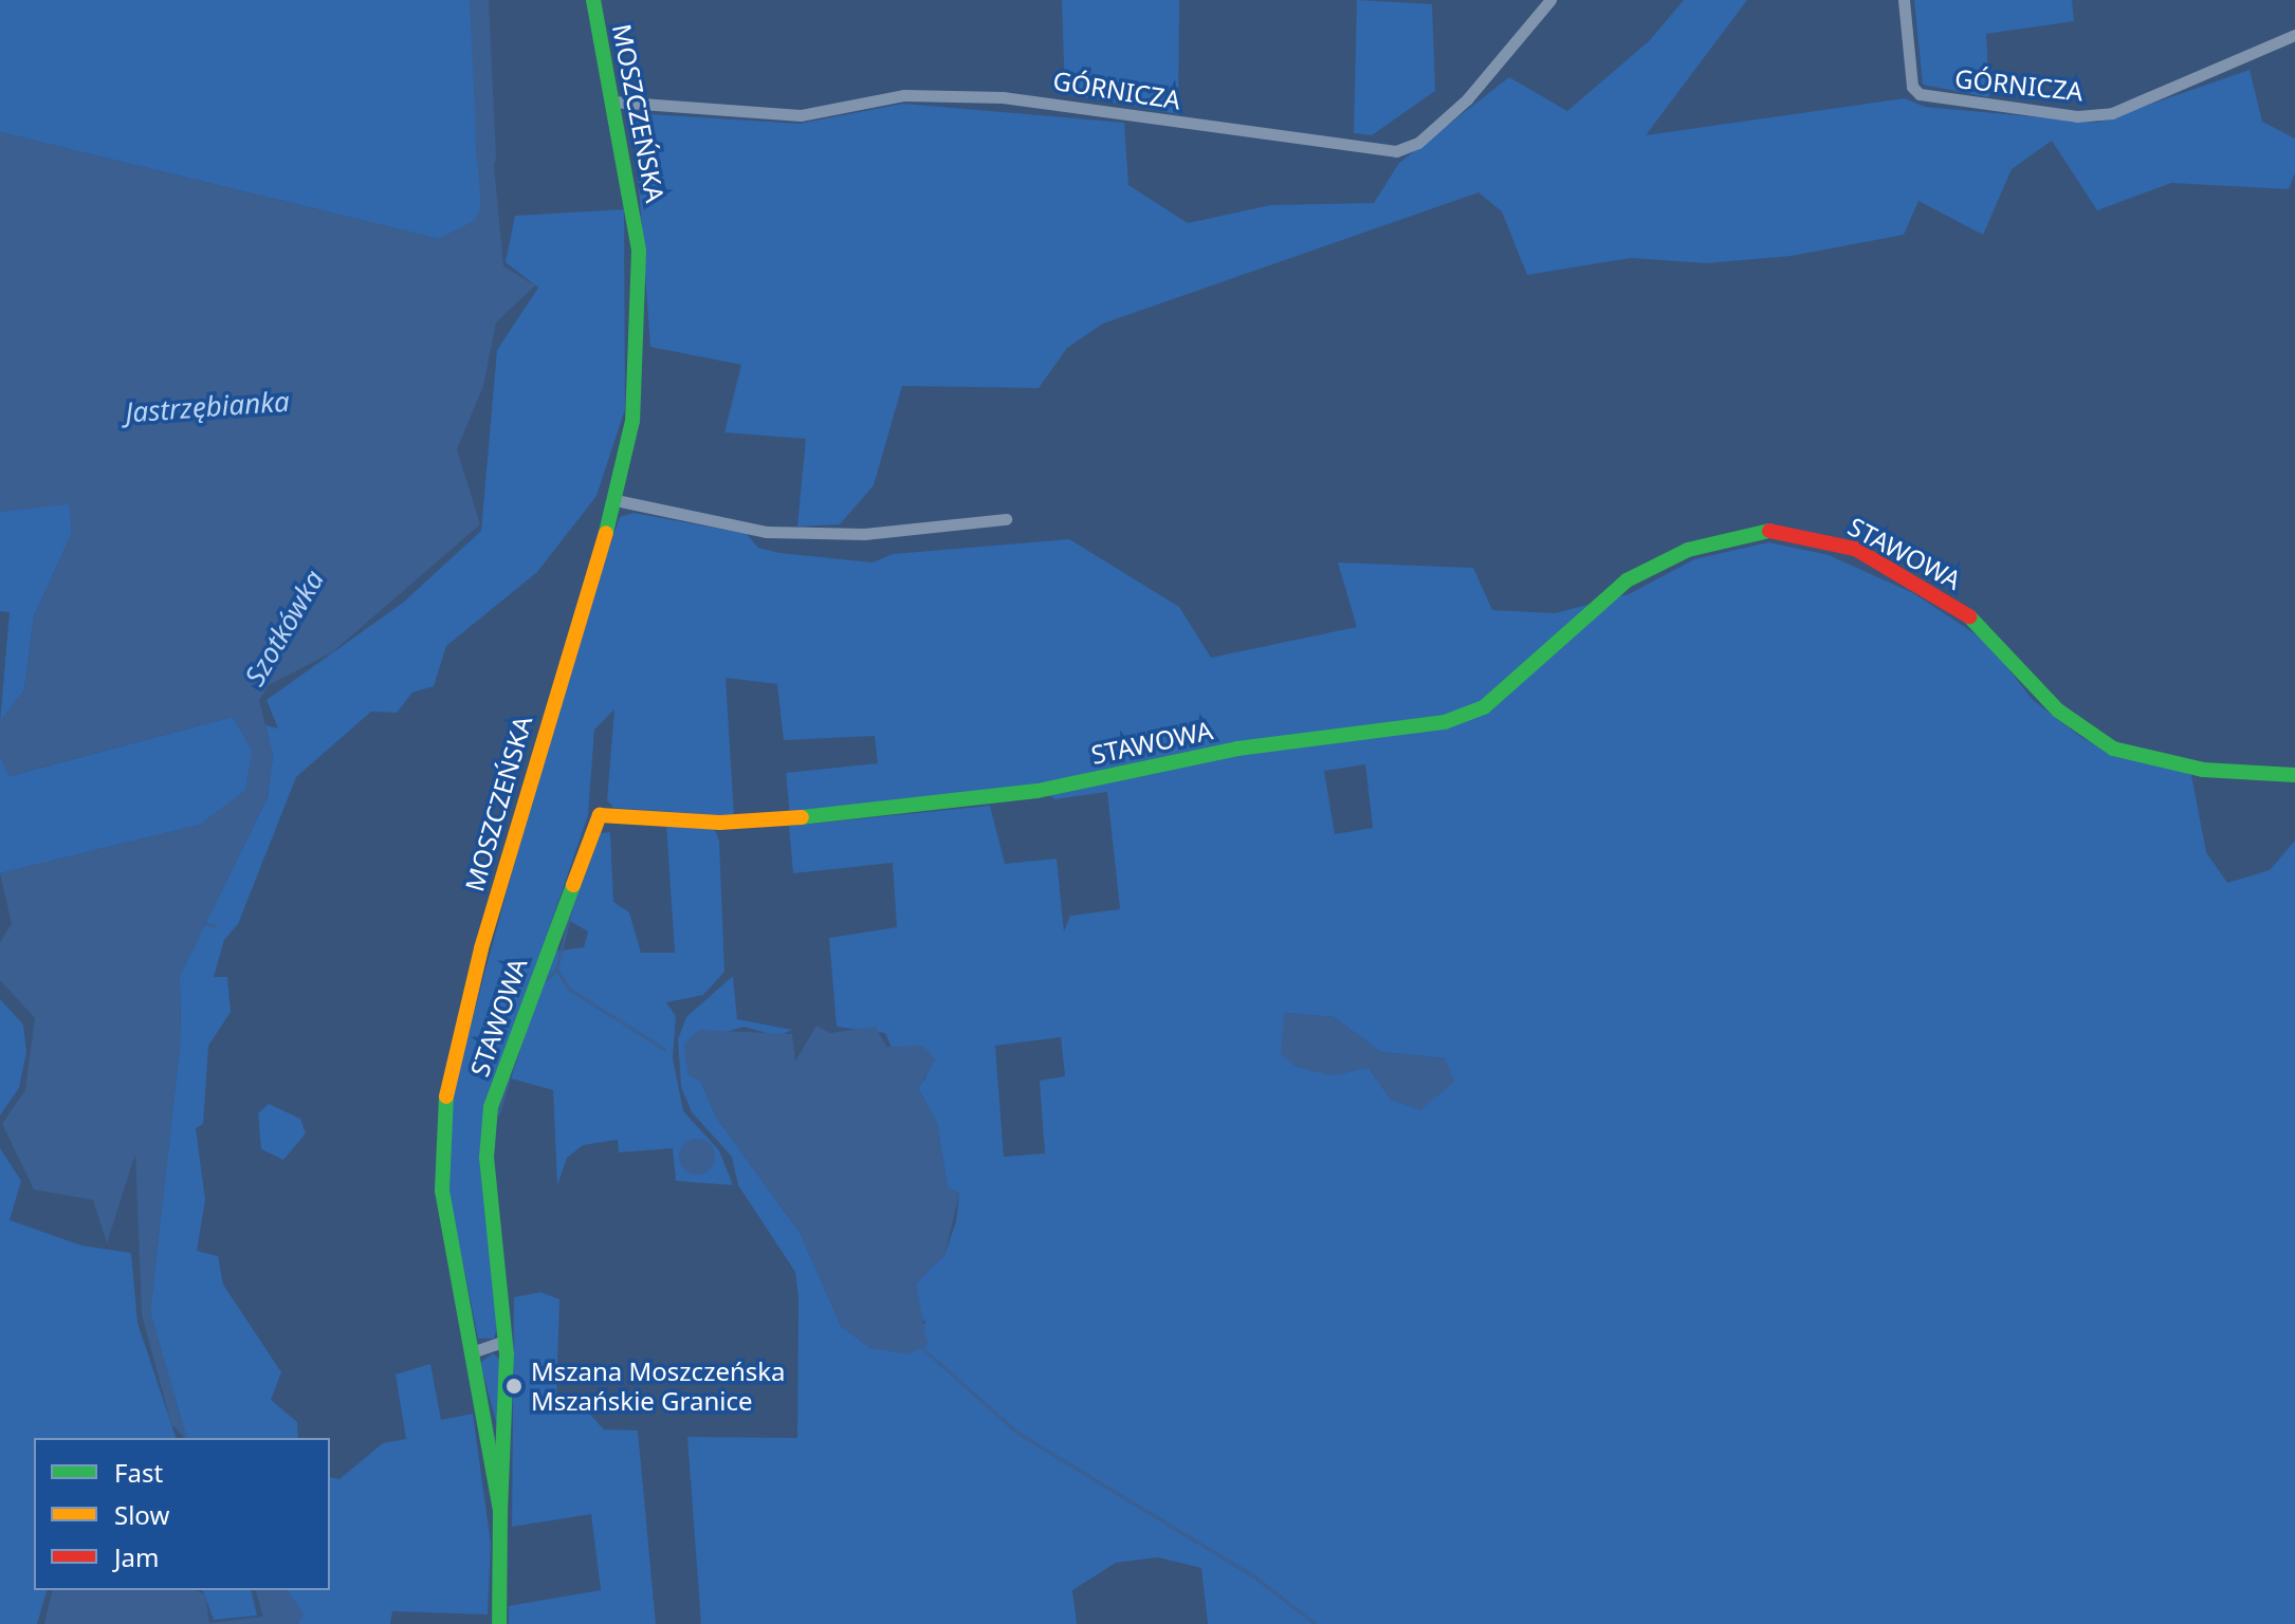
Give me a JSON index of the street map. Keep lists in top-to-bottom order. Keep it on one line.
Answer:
{"streets":{"street":["GÓRNICZA","MOSZCZEŃSKA","STAWOWA"]},"crossings":[["GÓRNICZA","MOSZCZEŃSKA"],["MOSZCZEŃSKA","STAWOWA"]],"water":["Jastrzębianka","Szotkówka"],"places":["Mszana Moszczeńska Mszańskie Granice"],"legend":["Fast","Slow","Jam"]}
